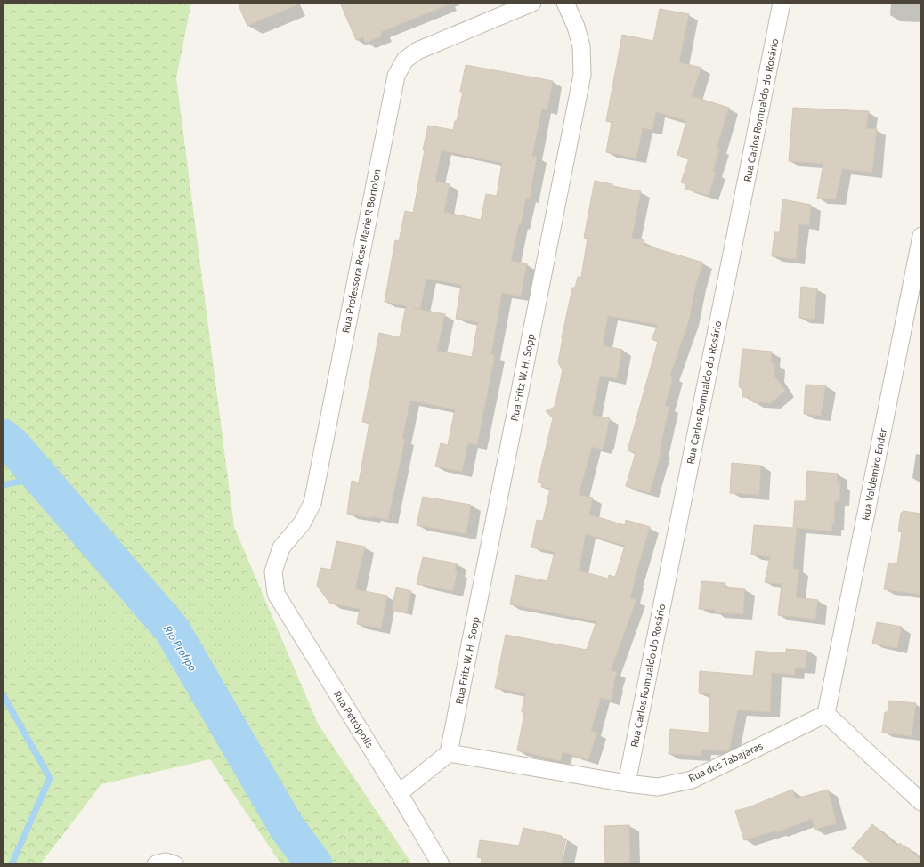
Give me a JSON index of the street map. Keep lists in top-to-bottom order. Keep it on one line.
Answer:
{"streets":{"street":["Rua Carlos Romualdo do Rosário","Rua Professora Rose Marie R Bortolon","Rua Fritz W. H. Sopp","Rua Valdemiro Ender","Rua Petrópolis","Rua dos Tabajaras"]},"crossings":[["Rua Carlos Romualdo do Rosário","Rua dos Tabajaras"],["Rua Professora Rose Marie R Bortolon","Rua Petrópolis"],["Rua Fritz W. H. Sopp","Rua dos Tabajaras"],["Rua Valdemiro Ender","Rua dos Tabajaras"]],"water":["Rio Profipo"]}
